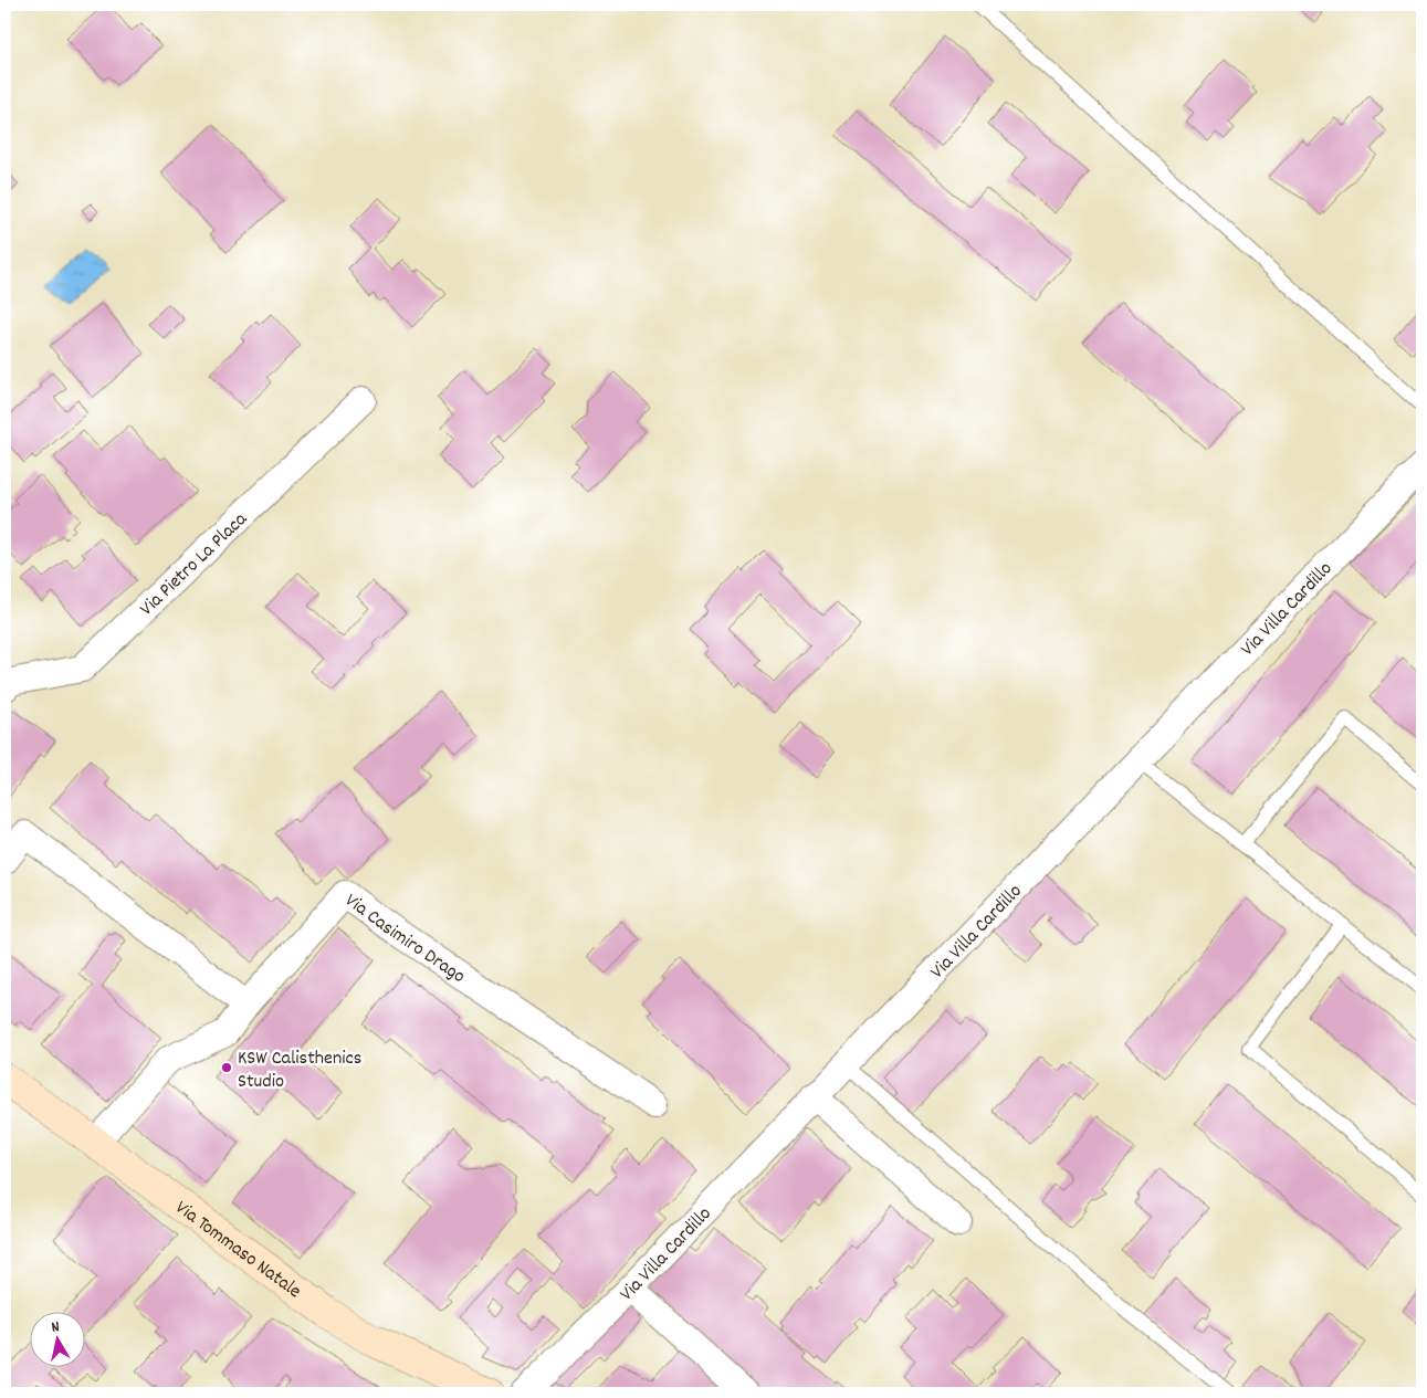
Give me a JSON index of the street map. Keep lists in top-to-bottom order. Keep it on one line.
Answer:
{"streets":{"street":["Via Pietro La Placa","Via Villa Cardillo","Via Casimiro Drago","Via Tommaso Natale"]},"crossings":[["Via Casimiro Drago","Via Tommaso Natale"]],"places":["KSW Calisthenics Studio"],"north":"top"}
